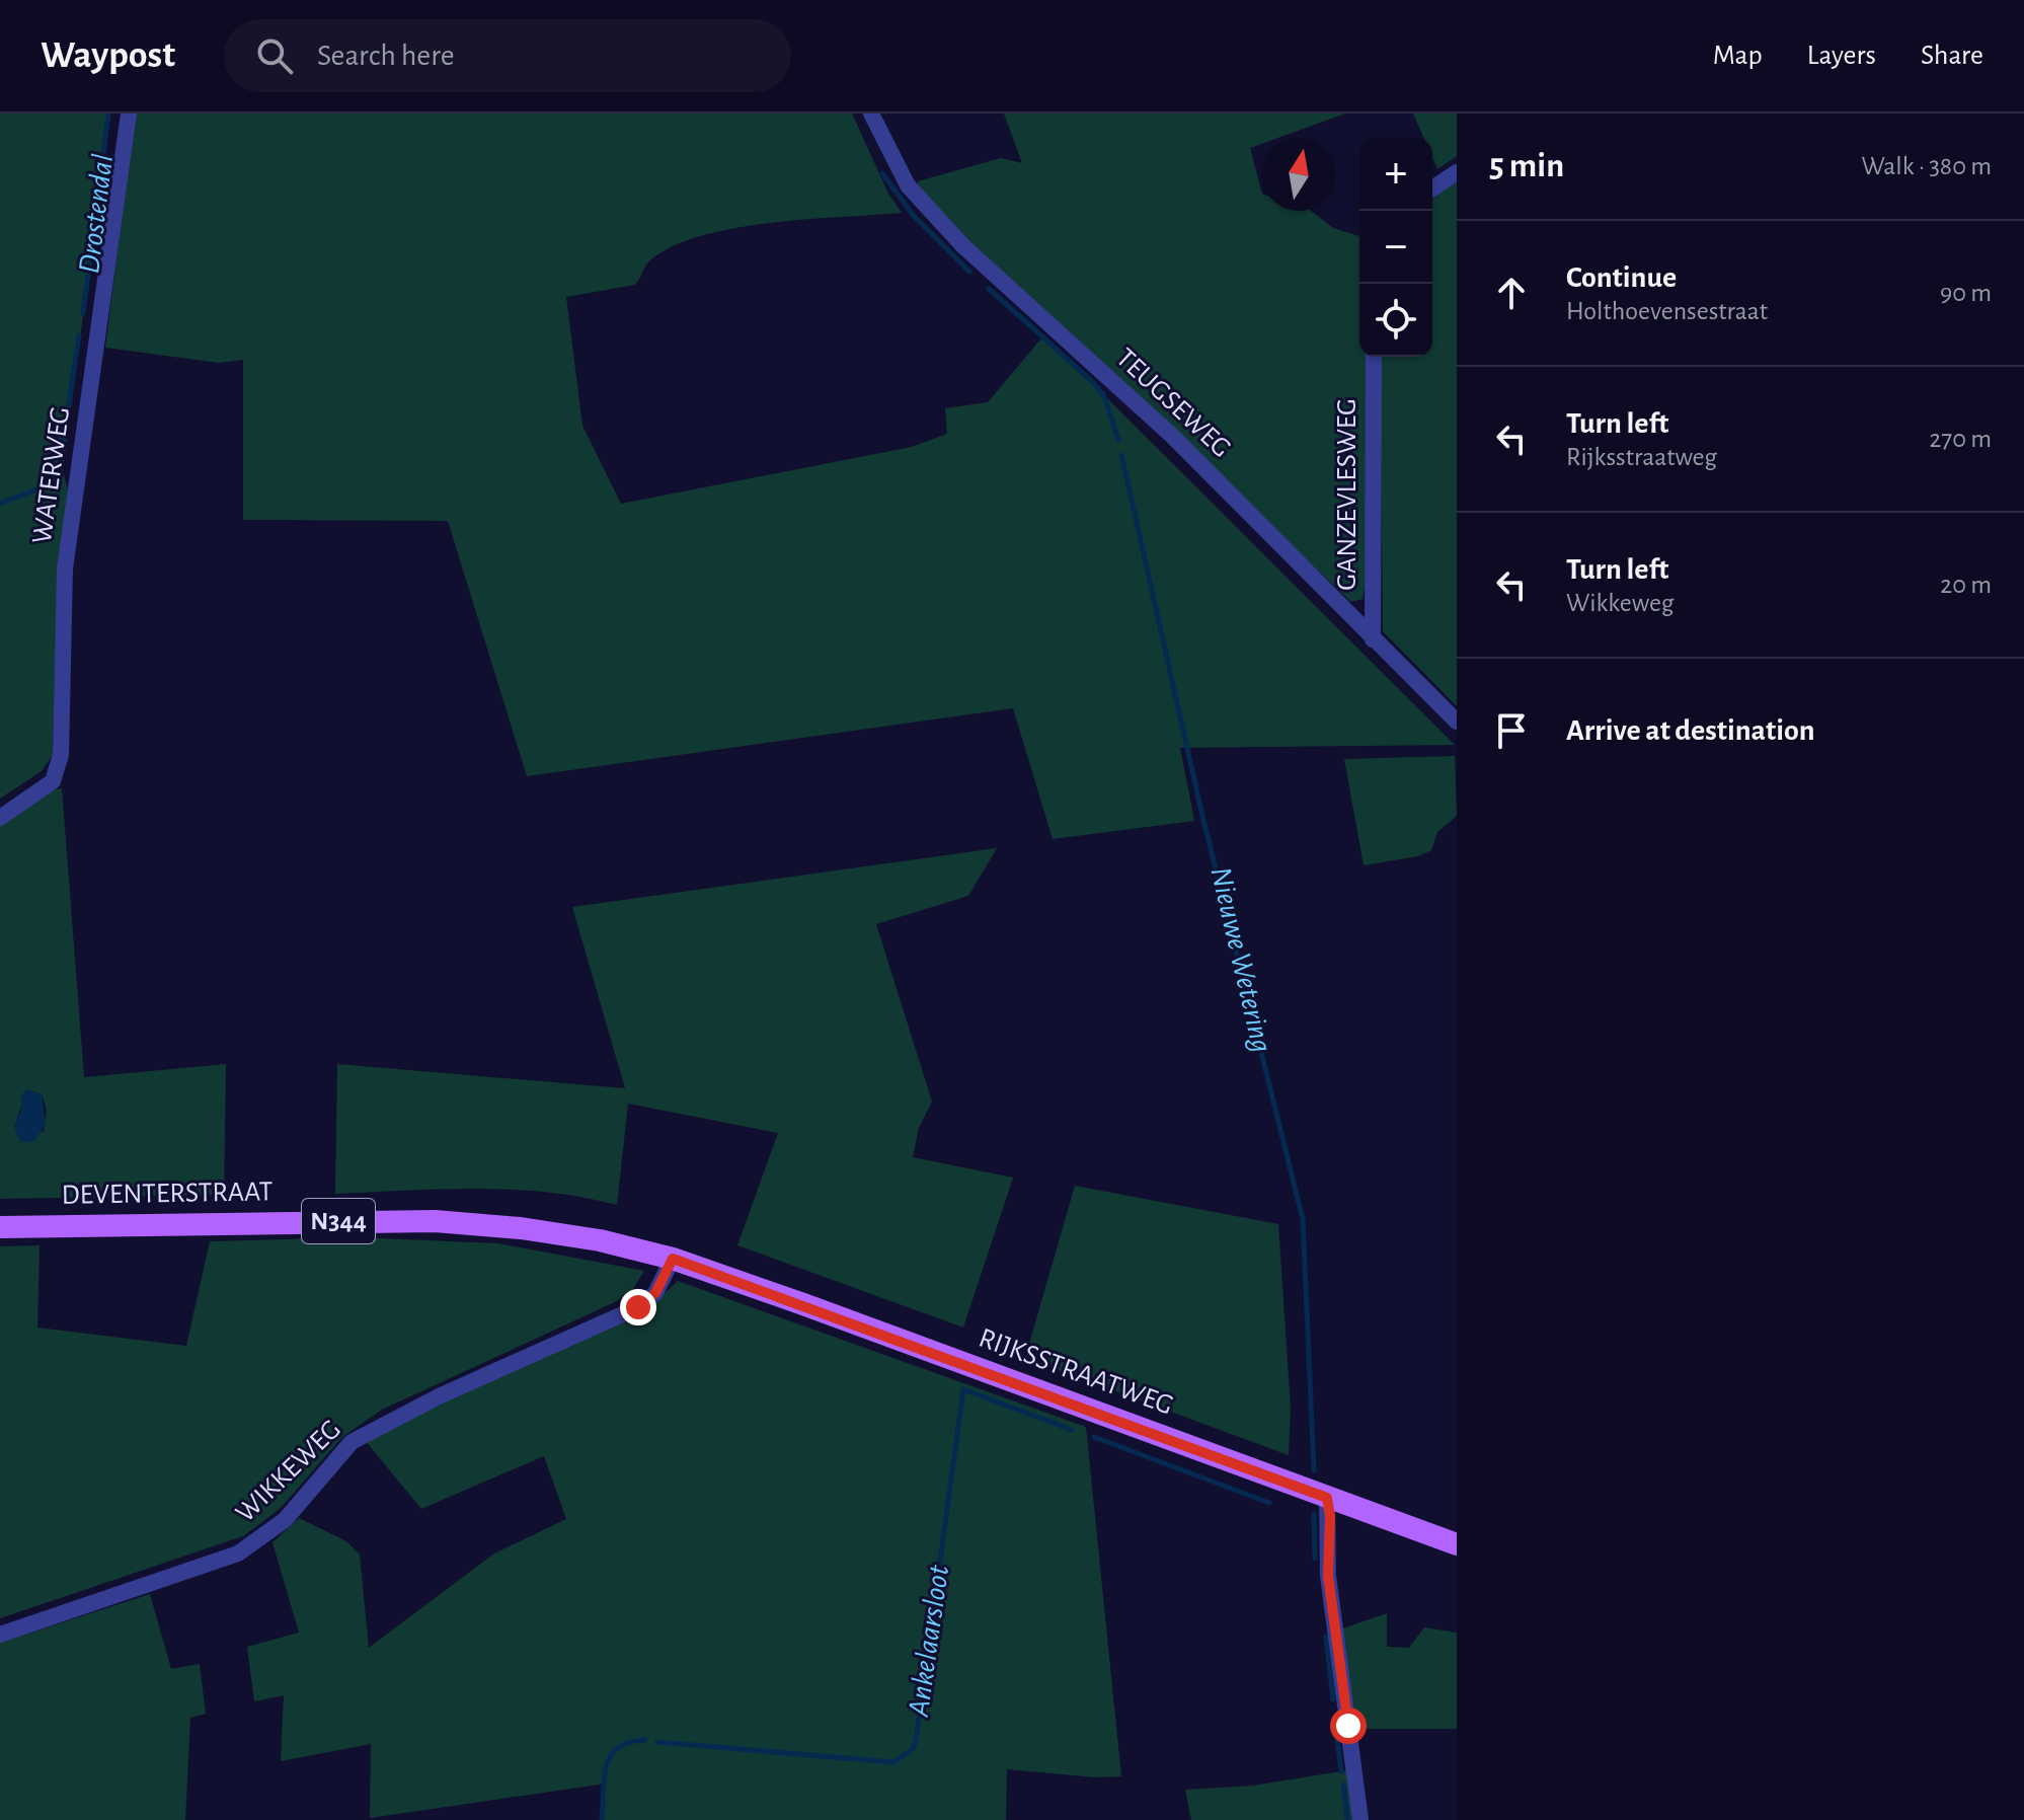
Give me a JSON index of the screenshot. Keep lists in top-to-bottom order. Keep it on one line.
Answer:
{"streets":{"main road":["DEVENTERSTRAAT","N344","RIJKSSTRAATWEG"],"street":["TEUGSEWEG","WATERWEG","GANZEVLESWEG","WIKKEWEG"]},"crossings":[["TEUGSEWEG","GANZEVLESWEG"],["DEVENTERSTRAAT","RIJKSSTRAATWEG"],["DEVENTERSTRAAT","WIKKEWEG"],["RIJKSSTRAATWEG","WIKKEWEG"]],"water":["Drostendal","Nieuwe Wetering","Ankelaarsloot"],"north":"top","page":{"header":"Waypost","search":"Search here","nav":["Map","Layers","Share"],"heading":["5 min","Walk · 380 m"],"map_buttons":["+","−"],"list":[["Continue","Holthoevensestraat","90 m"],["Turn left","Rijksstraatweg","270 m"],["Turn left","Wikkeweg","20 m"],"Arrive at destination"]}}
